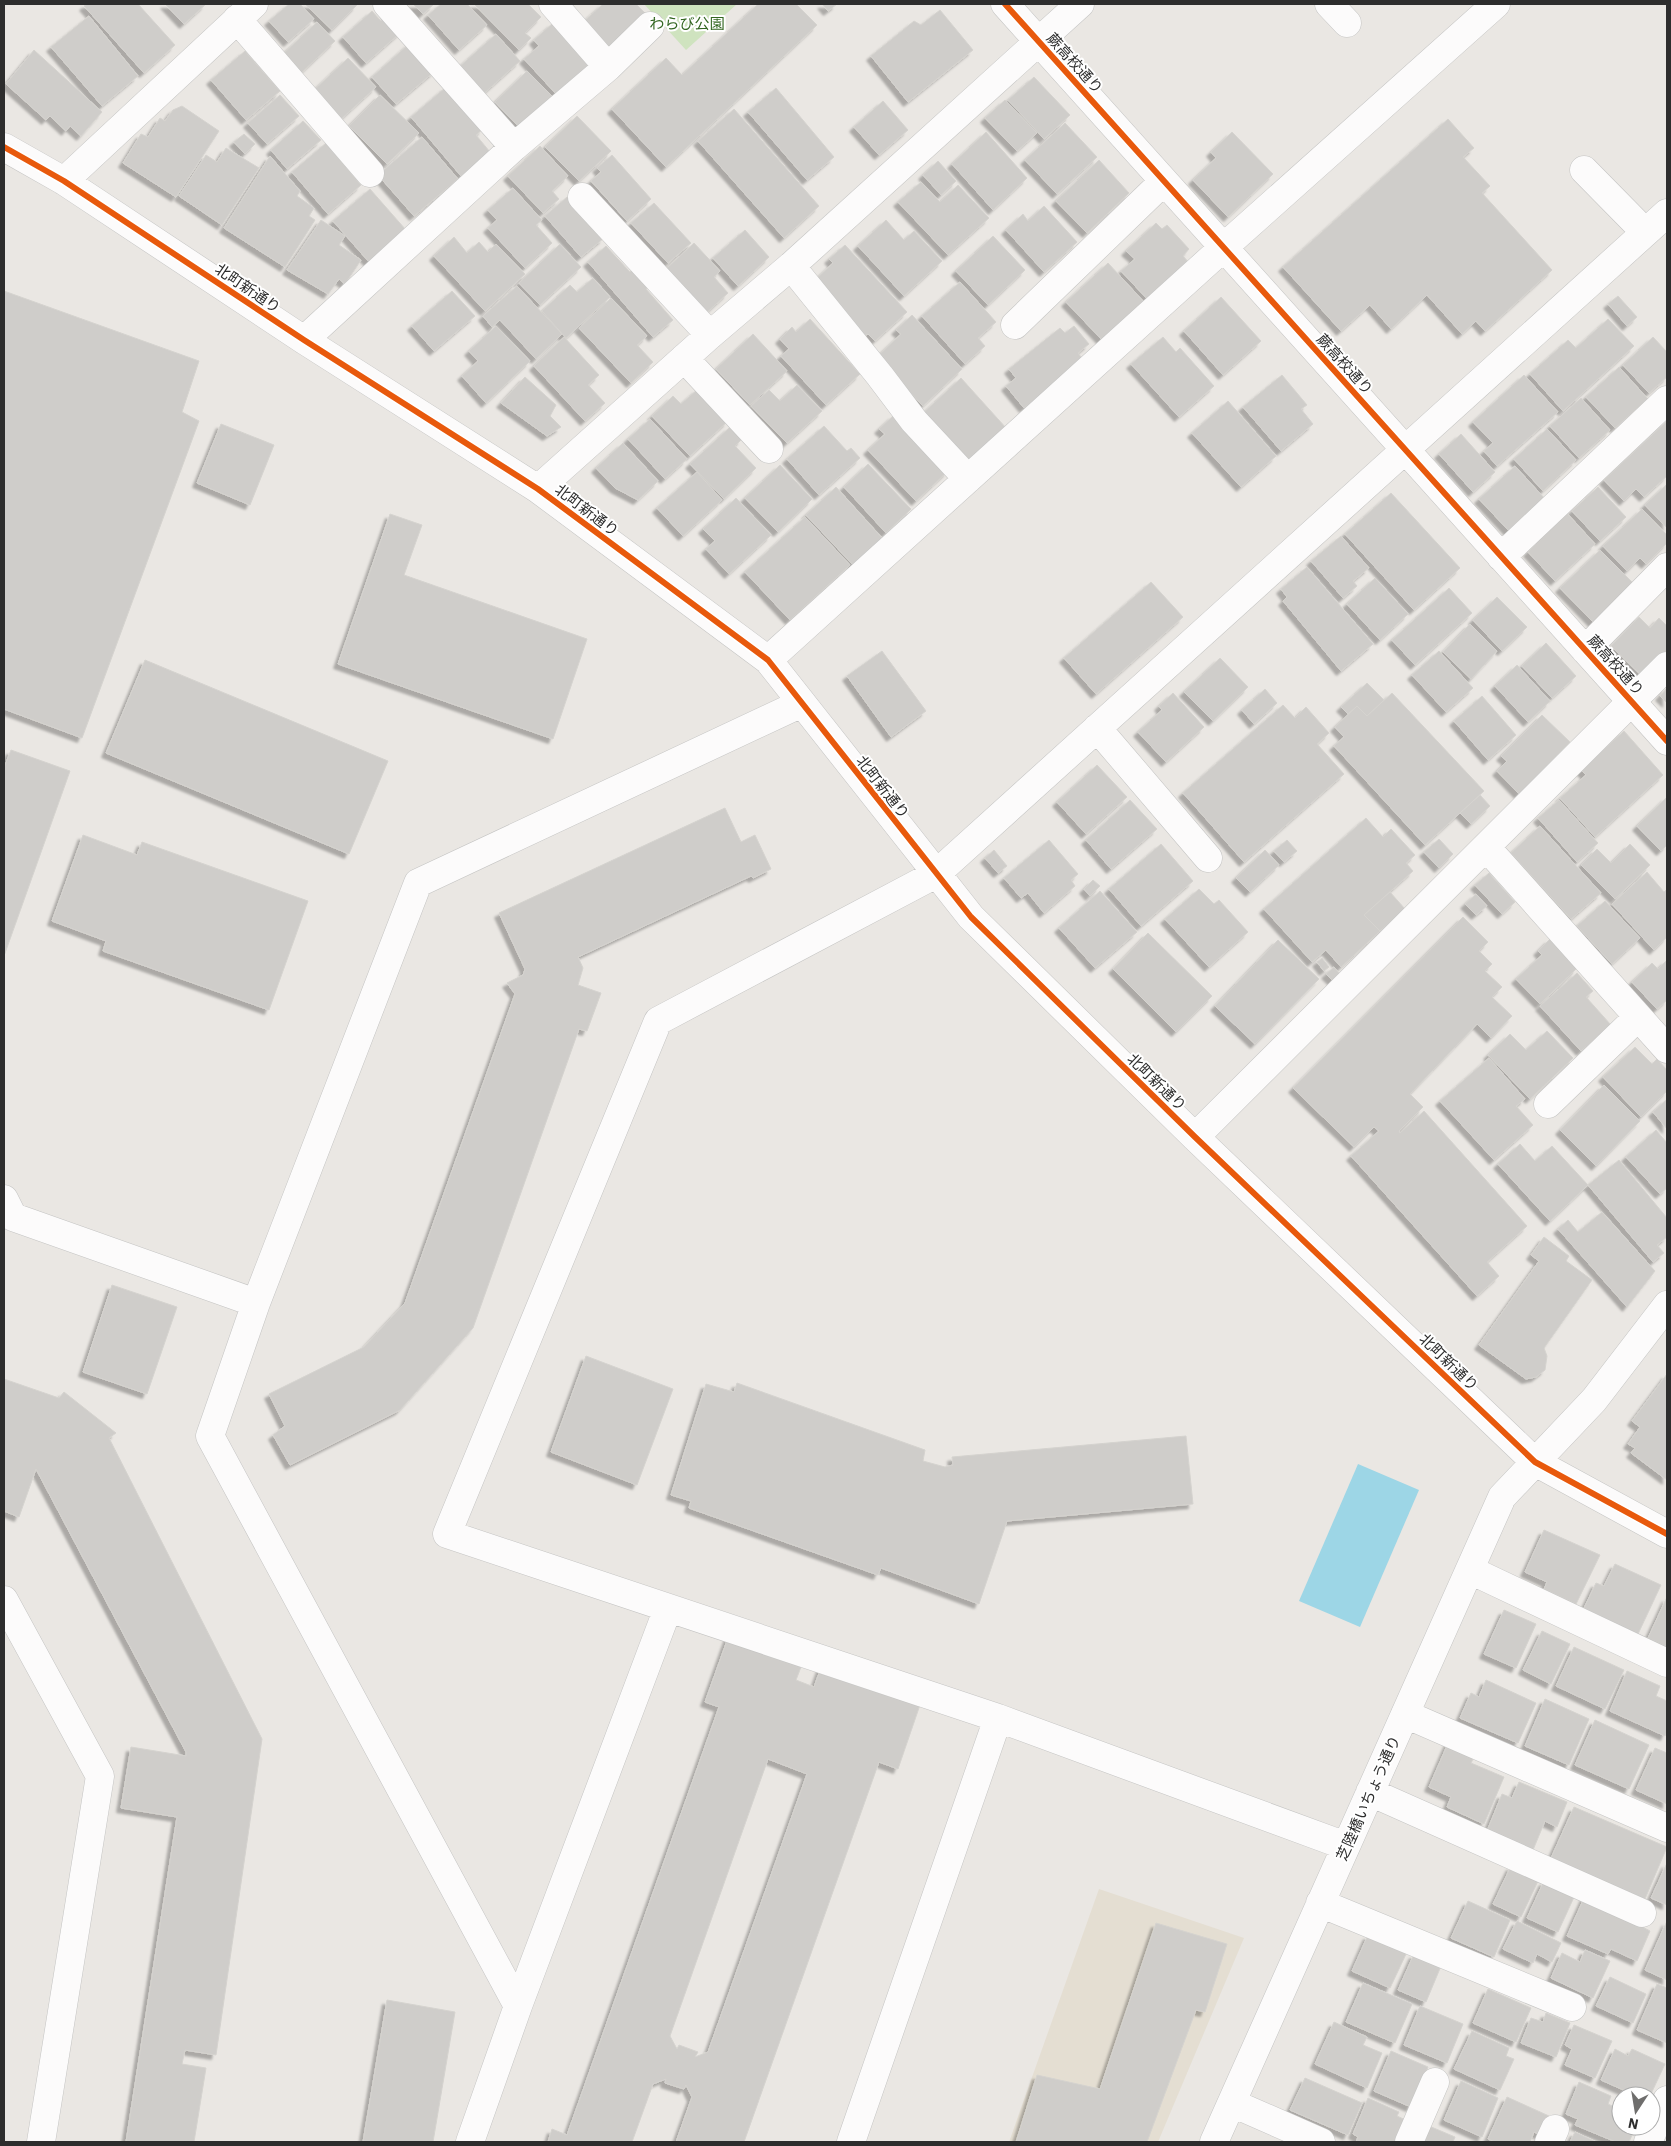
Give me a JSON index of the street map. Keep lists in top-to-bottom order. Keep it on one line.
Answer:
{"streets":{"street":["蕨高校通り","北町新通り","芝陸橋いちょう通り"]},"crossings":[["北町新通り","芝陸橋いちょう通り"]],"parks":["わらび公園"],"north":"bottom"}
